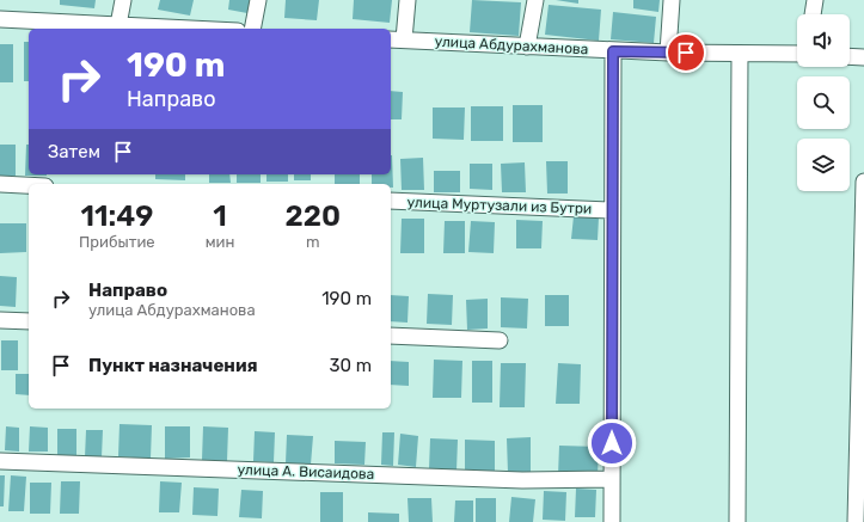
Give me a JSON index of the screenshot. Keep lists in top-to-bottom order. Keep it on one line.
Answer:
{"streets":{"street":["улица Абдурахманова","улица Муртузали из Бутри","улица А. Висаидова"]},"page":{"turn":["190 m","Направо"],"then":"Затем","eta":["11:49","Прибытие","1","мин","220","m"],"list":[{"name":"Направо","note":"улица Абдурахманова","value":"190 m"},{"name":"Пункт назначения","value":"30 m"}]}}
